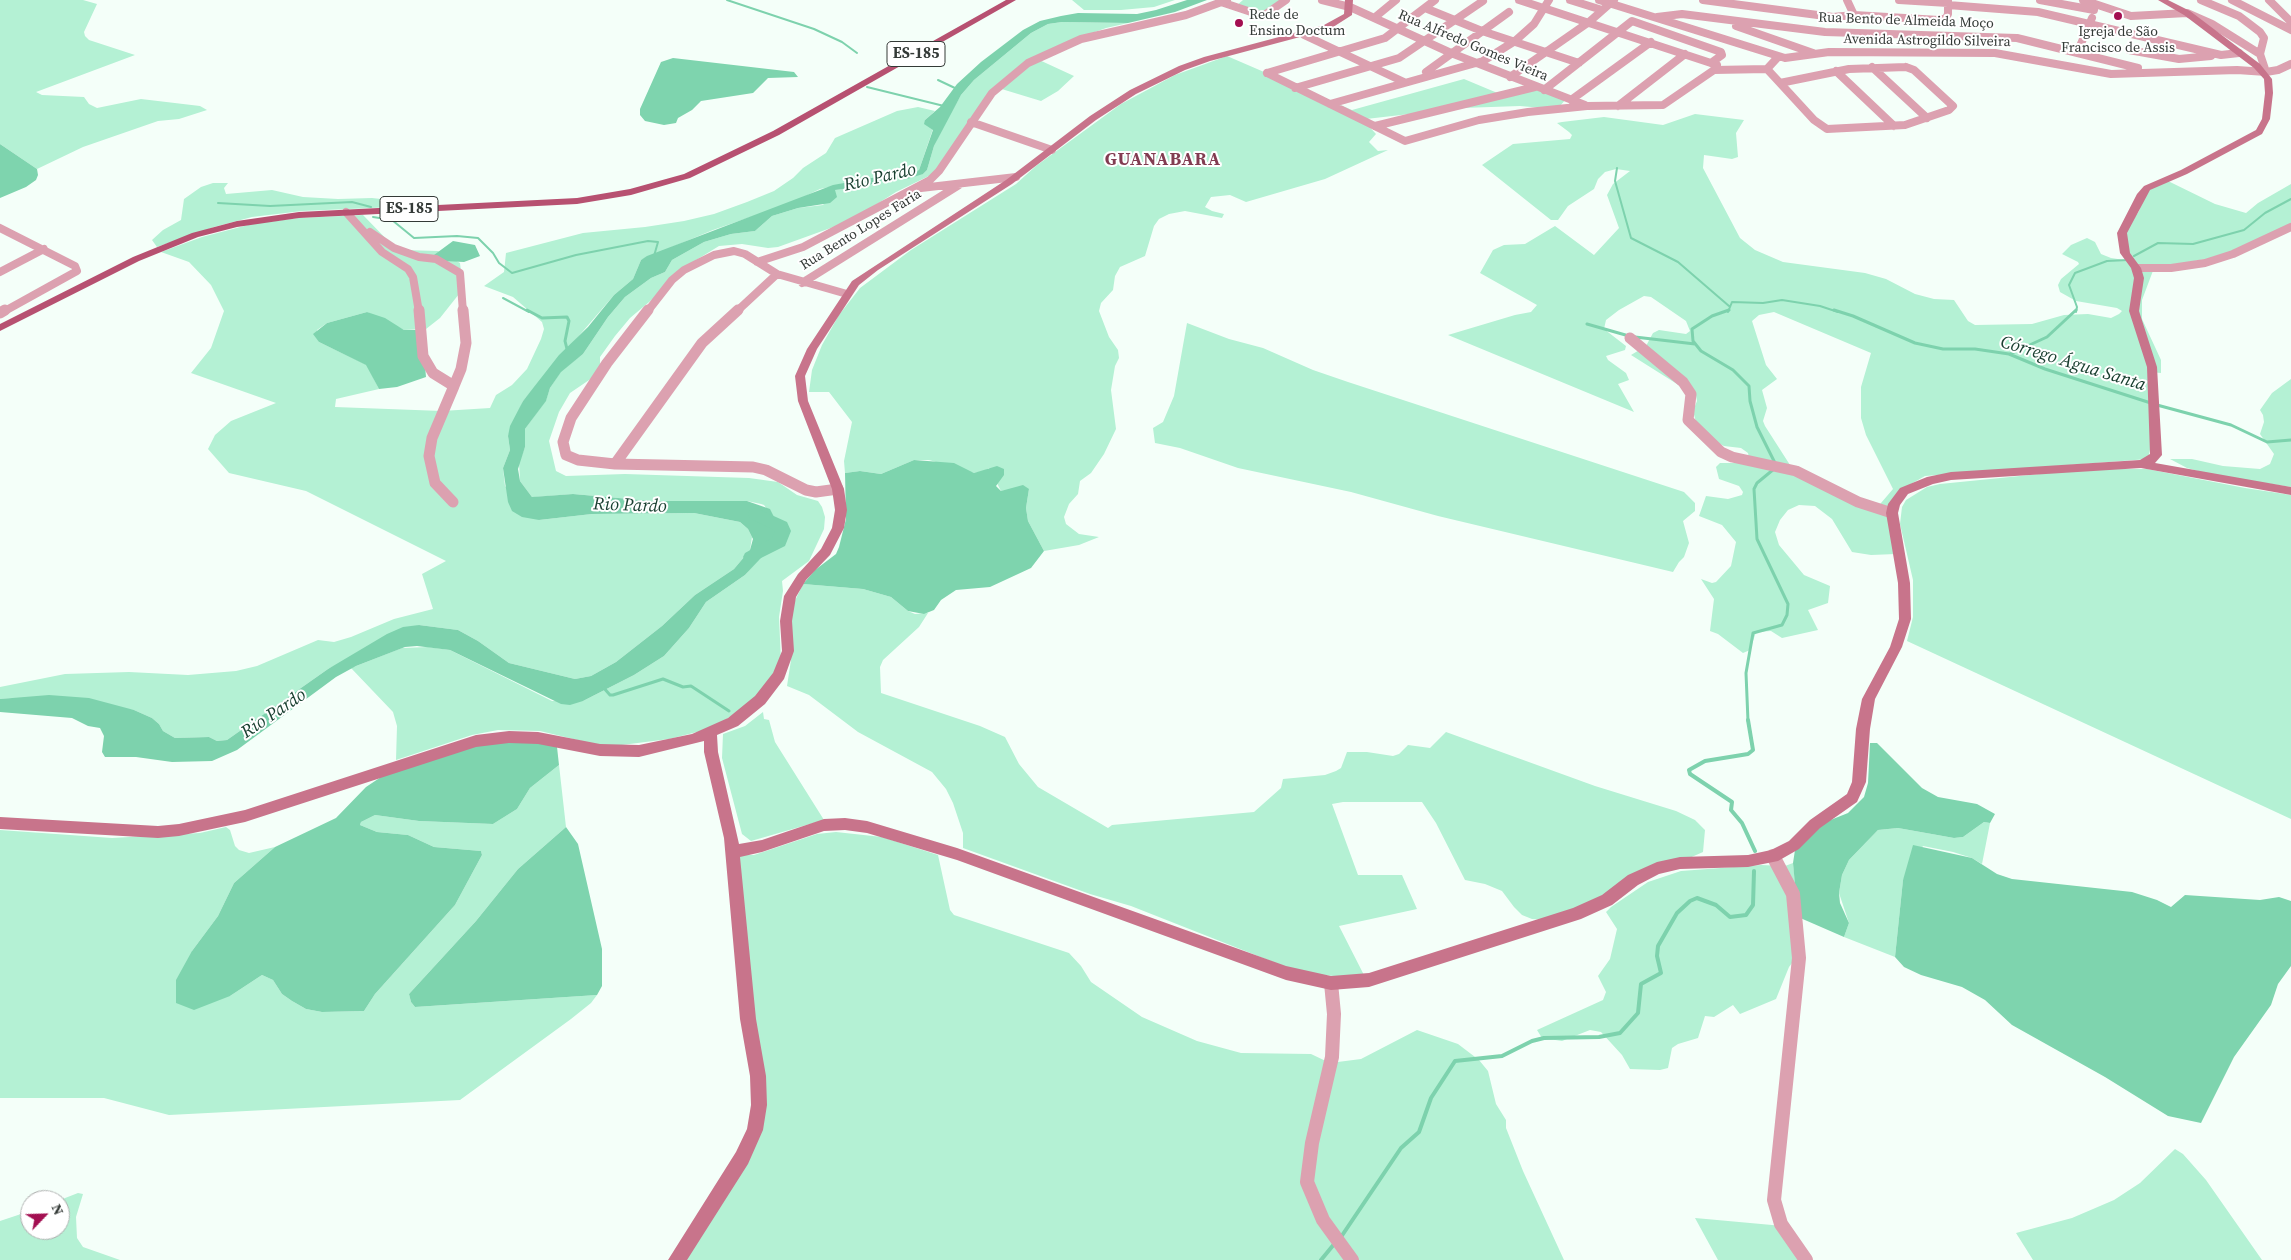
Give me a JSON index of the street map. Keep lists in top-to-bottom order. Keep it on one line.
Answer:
{"streets":{"main road":["ES-185"],"street":["Rua Bento de Almeida Moço","Avenida Astrogildo Silveira","Rua Alfredo Gomes Vieira","Rua Bento Lopes Faria"]},"crossings":[["Rua Bento de Almeida Moço","Avenida Astrogildo Silveira"]],"districts":["GUANABARA"],"water":["Rio Pardo","Córrego Água Santa"],"places":["Igreja de São Francisco de Assis","Rede de Ensino Doctum"],"north":"top right"}
